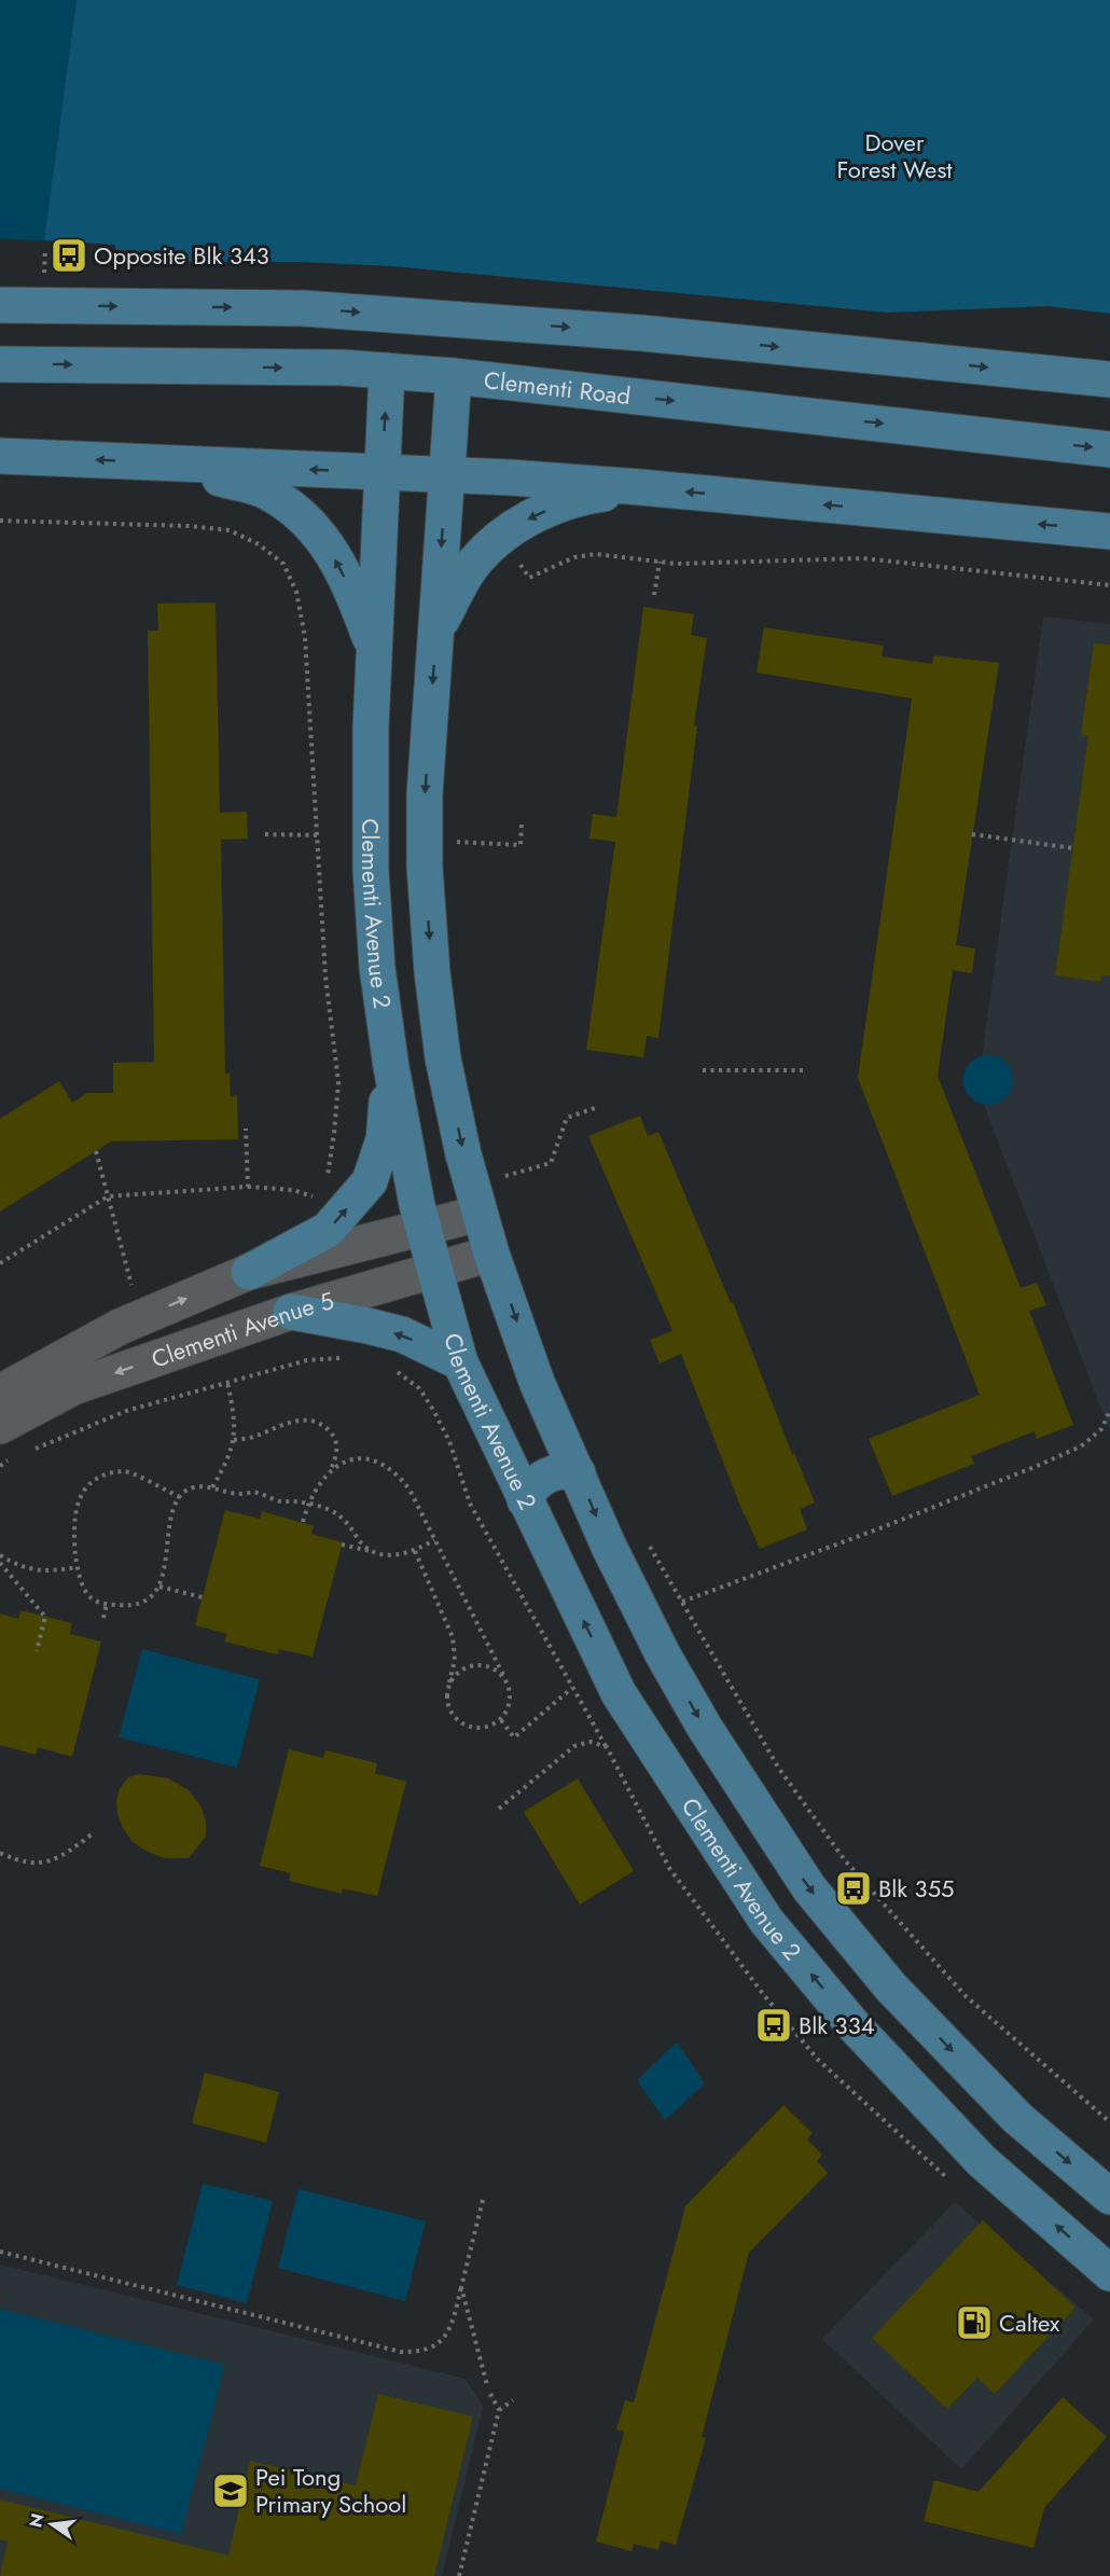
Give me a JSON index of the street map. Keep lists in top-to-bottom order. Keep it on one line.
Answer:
{"streets":{"main road":["Clementi Road","Clementi Avenue 2"],"street":["Clementi Avenue 5"]},"crossings":[["Clementi Road","Clementi Avenue 2"],["Clementi Avenue 2","Clementi Avenue 5"]],"parks":["Dover Forest West"],"places":{"bus stop":["Opposite Blk 343","Blk 355","Blk 334"],"fuel station":["Caltex"],"school or university":["Pei Tong Primary School"]},"north":"left"}
